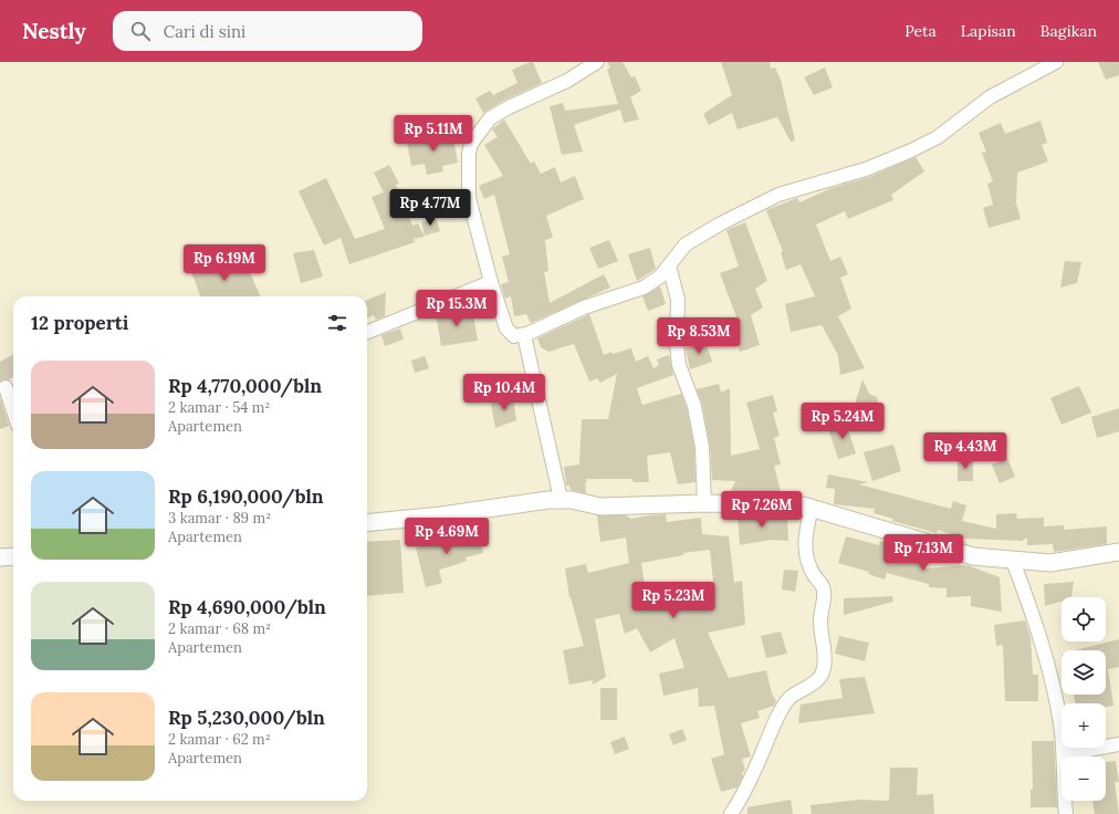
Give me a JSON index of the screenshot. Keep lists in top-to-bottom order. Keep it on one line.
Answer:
{"page":{"header":"Nestly","search":"Cari di sini","nav":["Peta","Lapisan","Bagikan"],"price":["Rp 5.11M","Rp 4.77M","Rp 6.19M","Rp 15.3M","Rp 8.53M","Rp 10.4M","Rp 5.24M","Rp 4.43M","Rp 7.26M","Rp 4.69M","Rp 7.13M","Rp 5.23M"],"heading":"12 properti","list":[{"name":"Rp 4,770,000/bln","note":"2 kamar · 54 m² · Apartemen"},{"name":"Rp 6,190,000/bln","note":"3 kamar · 89 m² · Apartemen"},{"name":"Rp 4,690,000/bln","note":"2 kamar · 68 m² · Apartemen"},{"name":"Rp 5,230,000/bln","note":"2 kamar · 62 m² · Apartemen"}],"map_buttons":["+","−"]}}
